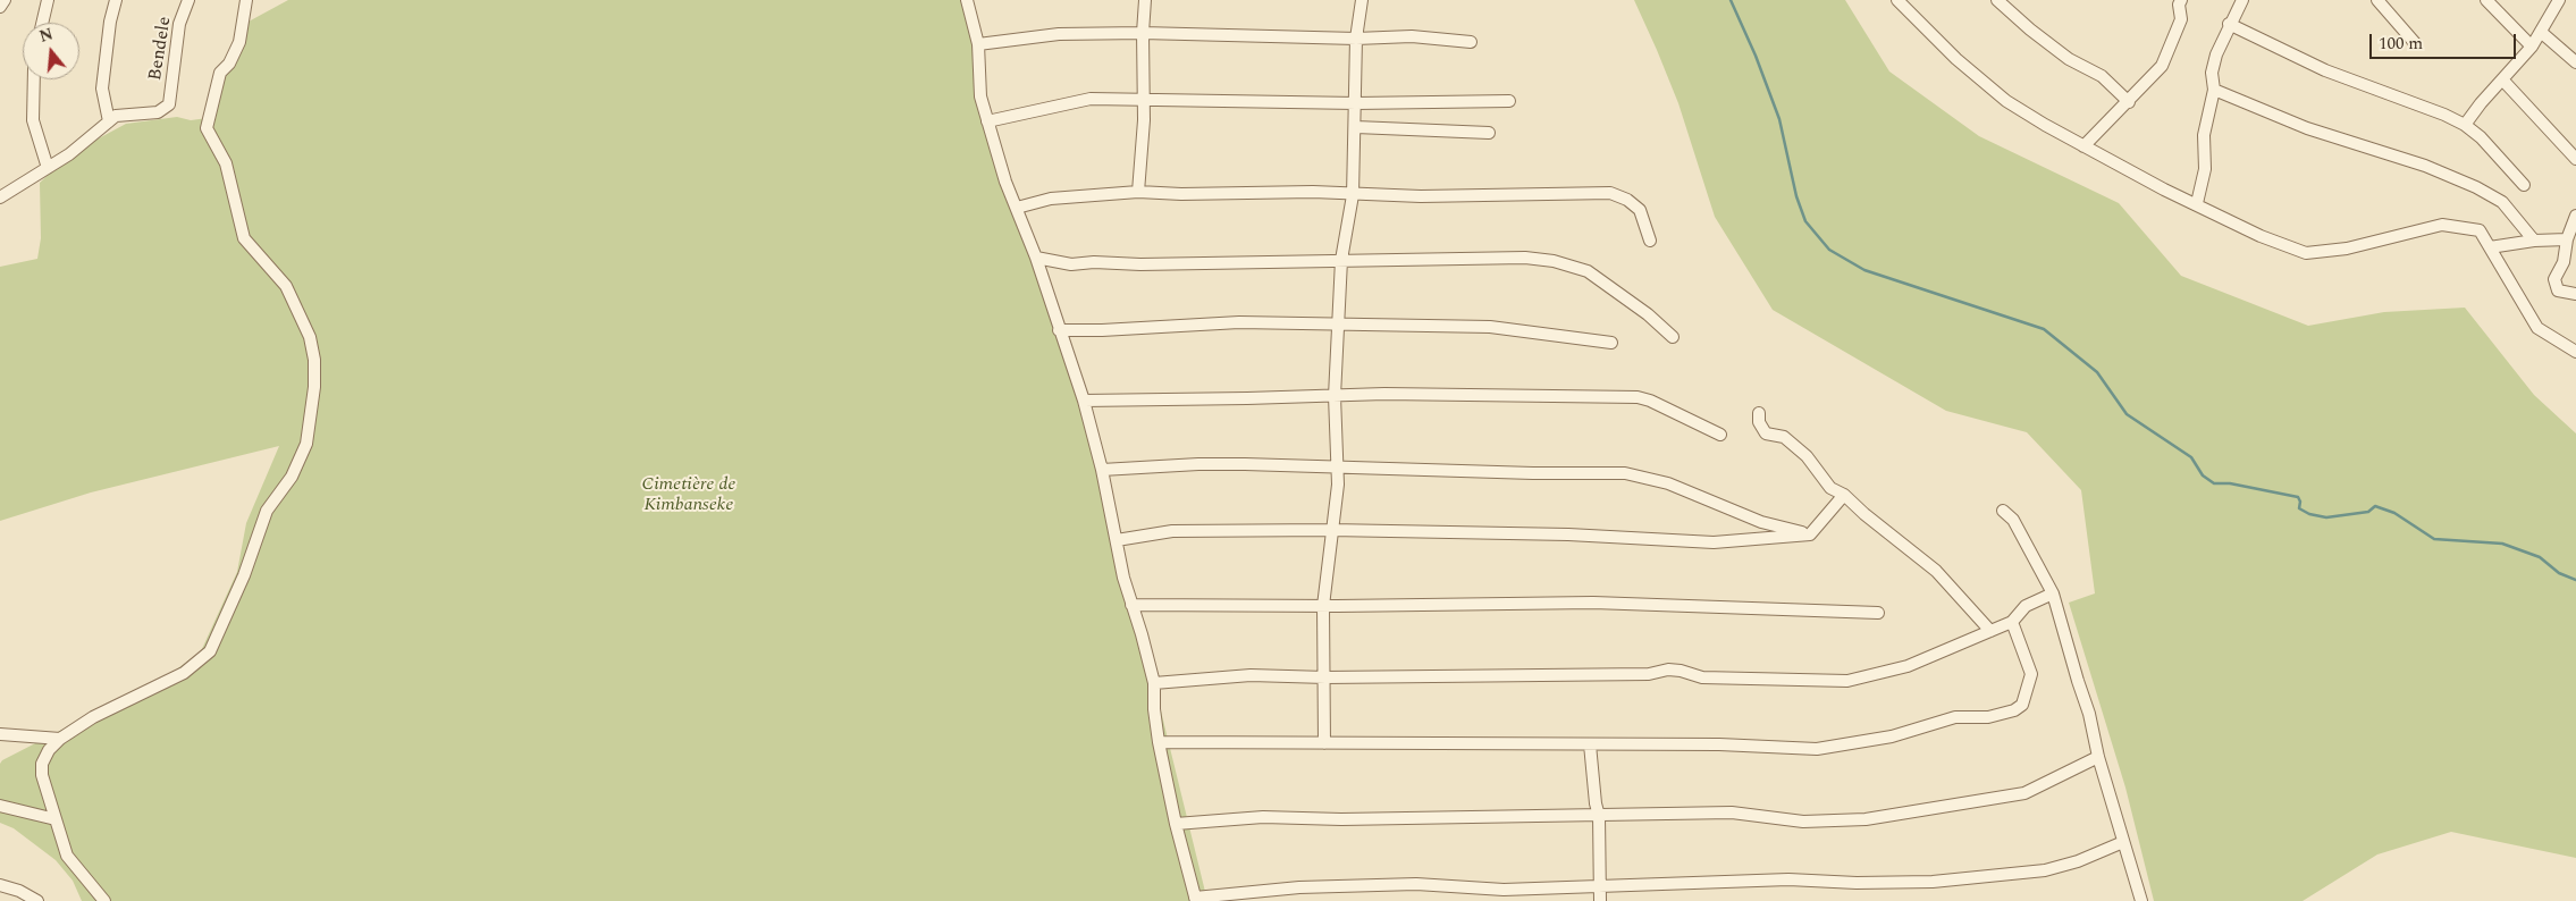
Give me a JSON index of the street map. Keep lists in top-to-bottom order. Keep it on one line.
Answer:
{"streets":{"street":["Bendele"]},"parks":["Cimetière de Kimbanseke"],"scale_bar":"100 m","north":"top"}
